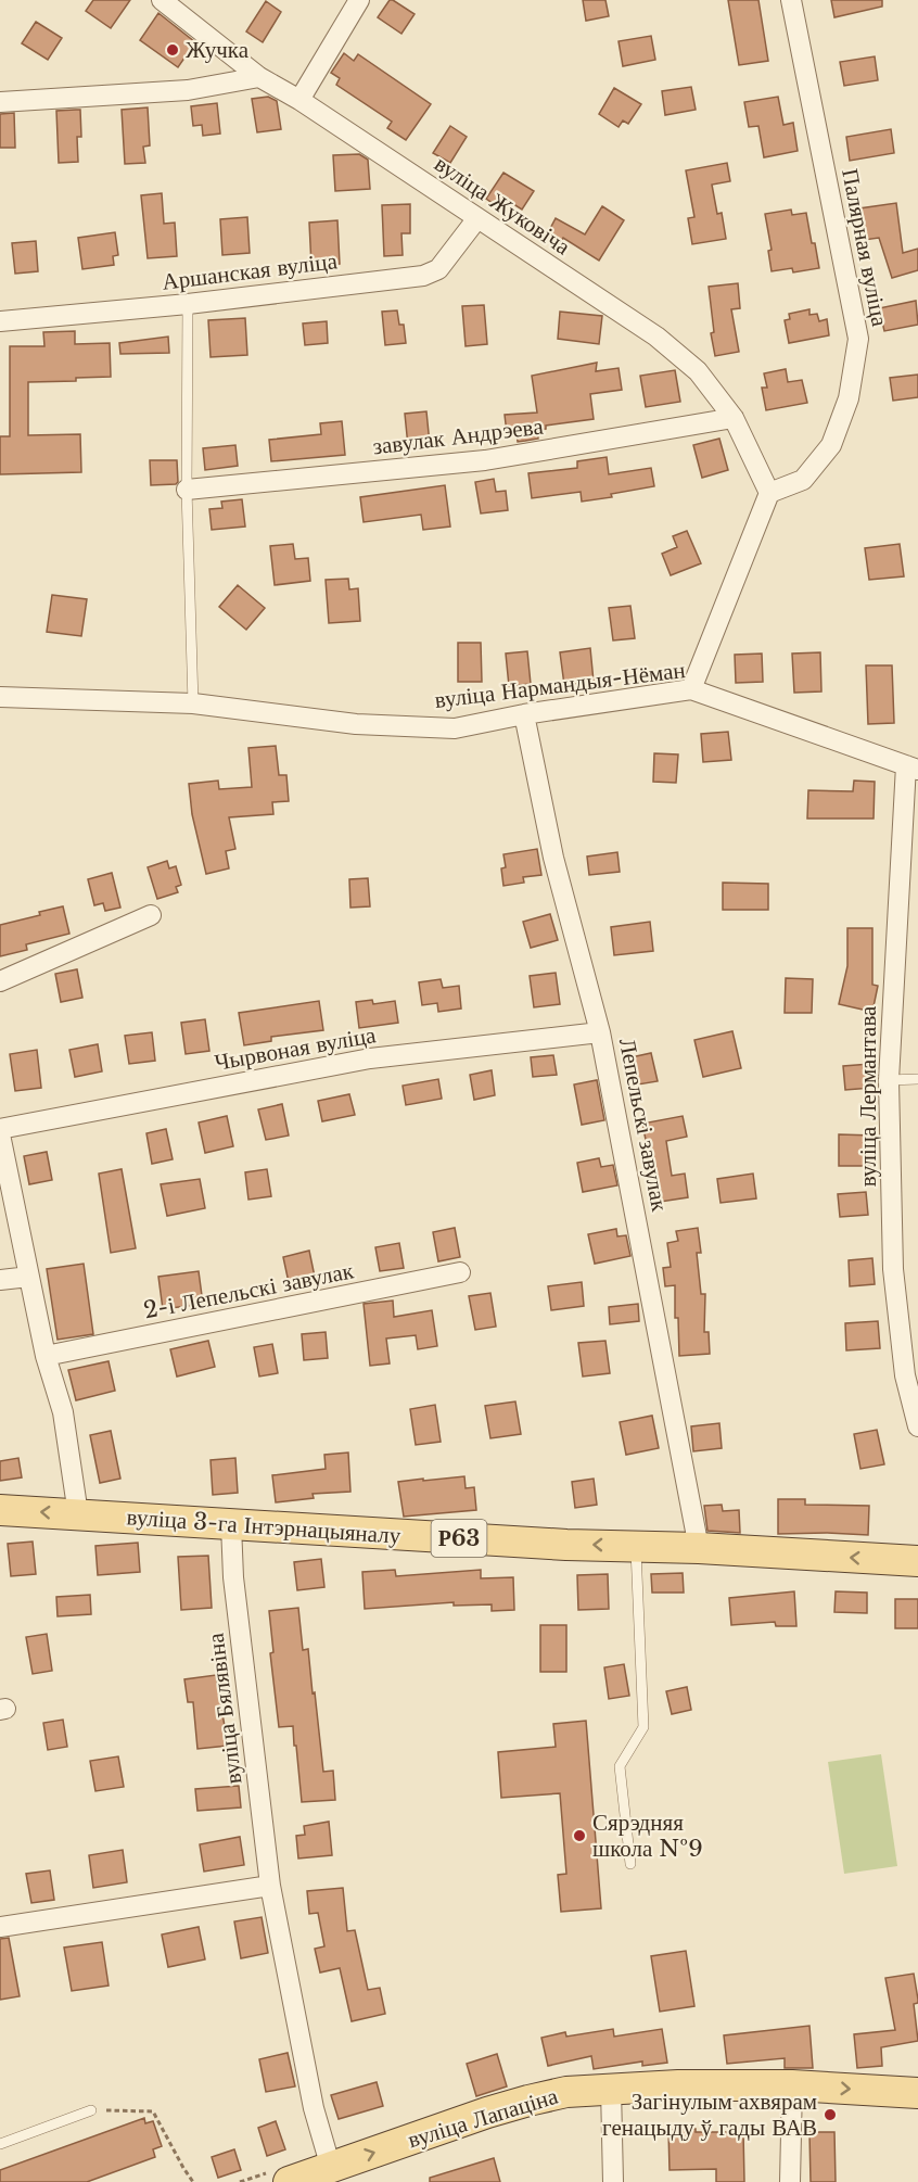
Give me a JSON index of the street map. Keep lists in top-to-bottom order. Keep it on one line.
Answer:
{"streets":{"main road":["вуліца 3-га Інтэрнацыяналу","Р63","вуліца Лапаціна"],"street":["вуліца Жуковіча","Палярная вуліца","Аршанская вуліца","завулак Андрэева","вуліца Нармандыя-Нёман","Чырвоная вуліца","вуліца Лермантава","Лепельскі завулак","2-і Лепельскі завулак","вуліца Бялявіна"]},"crossings":[["вуліца Жуковіча","Палярная вуліца"],["вуліца Жуковіча","Аршанская вуліца"],["вуліца Жуковіча","завулак Андрэева"],["вуліца Нармандыя-Нёман","вуліца Лермантава"],["вуліца Нармандыя-Нёман","Лепельскі завулак"],["Чырвоная вуліца","Лепельскі завулак"],["Лепельскі завулак","вуліца 3-га Інтэрнацыяналу"],["вуліца 3-га Інтэрнацыяналу","вуліца Бялявіна"],["вуліца Бялявіна","вуліца Лапаціна"]],"one_way":["вуліца 3-га Інтэрнацыяналу","вуліца Лапаціна"],"places":["Жучка","Сярэдняя школа №9","Загінулым ахвярам генацыду ў гады ВАВ"]}
